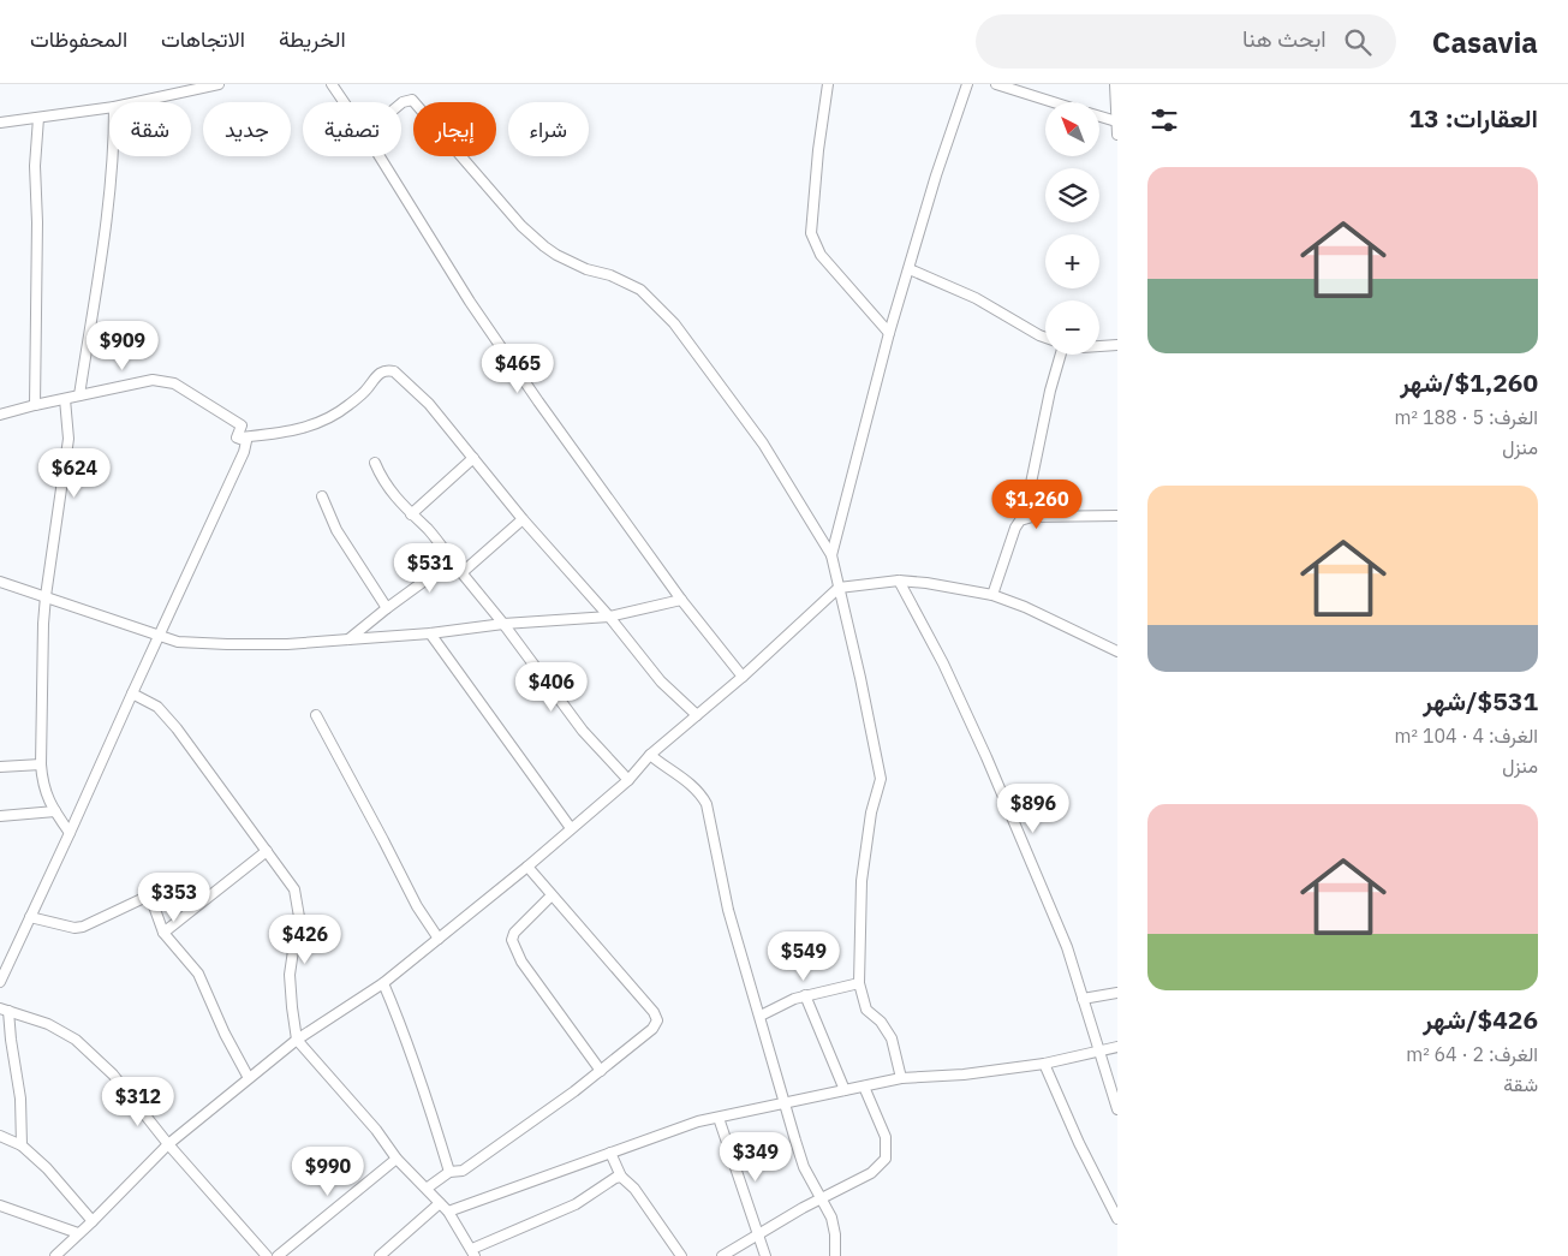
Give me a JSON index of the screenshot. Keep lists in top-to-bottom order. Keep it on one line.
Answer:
{"north":"top left","page":{"header":"Casavia","search":"ابحث هنا","nav":["الخريطة","الاتجاهات","المحفوظات"],"heading":"العقارات: 13","map_buttons":["+","−"],"chip":["شراء","إيجار","تصفية","جديد","شقة"],"list":[{"name":"$1,260/شهر","note":"الغرف: 5 · 188 m² · منزل"},{"name":"$531/شهر","note":"الغرف: 4 · 104 m² · منزل"},{"name":"$426/شهر","note":"الغرف: 2 · 64 m² · شقة"}],"price":["$909","$465","$624","$1,260","$531","$406","$896","$353","$426","$549","$312","$349","$990"]}}
